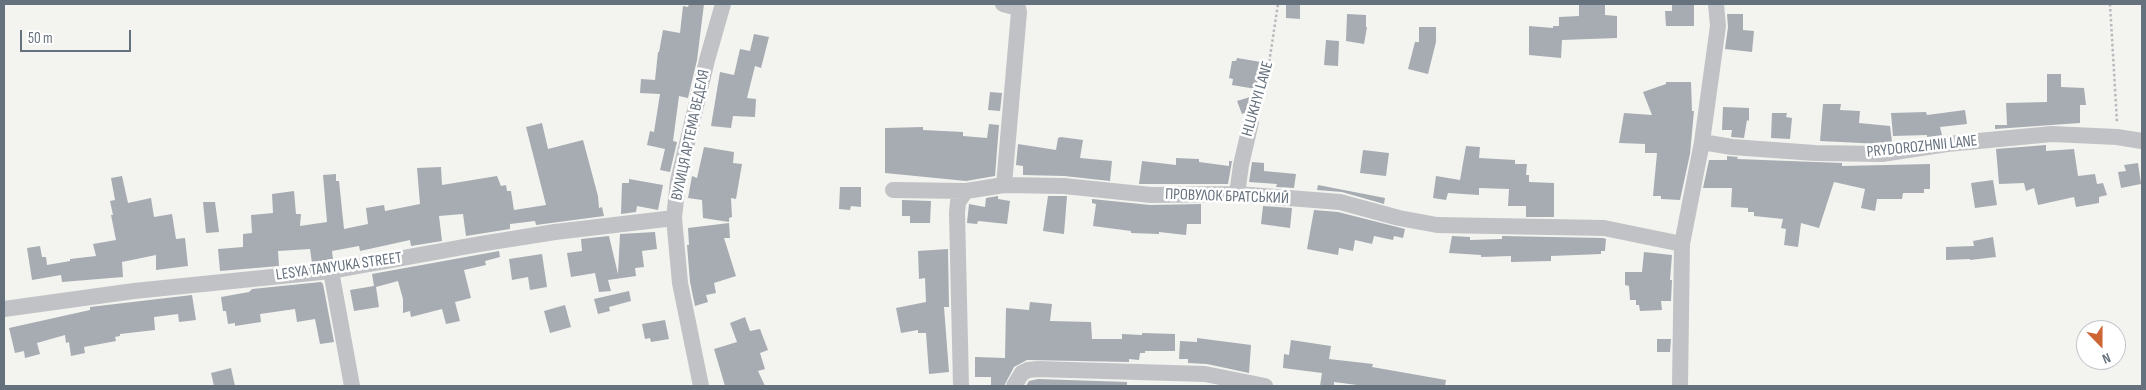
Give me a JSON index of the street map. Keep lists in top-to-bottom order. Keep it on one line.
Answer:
{"streets":{"street":["HLUKHYI LANE","ВУЛИЦЯ АРТЕМА ВЕДЕЛЯ","PRYDOROZHNII LANE","ПРОВУЛОК БРАТСЬКИЙ","LESYA TANYUKA STREET"]},"crossings":[["HLUKHYI LANE","ПРОВУЛОК БРАТСЬКИЙ"],["ВУЛИЦЯ АРТЕМА ВЕДЕЛЯ","LESYA TANYUKA STREET"]],"scale_bar":"50 m","north":"bottom"}
